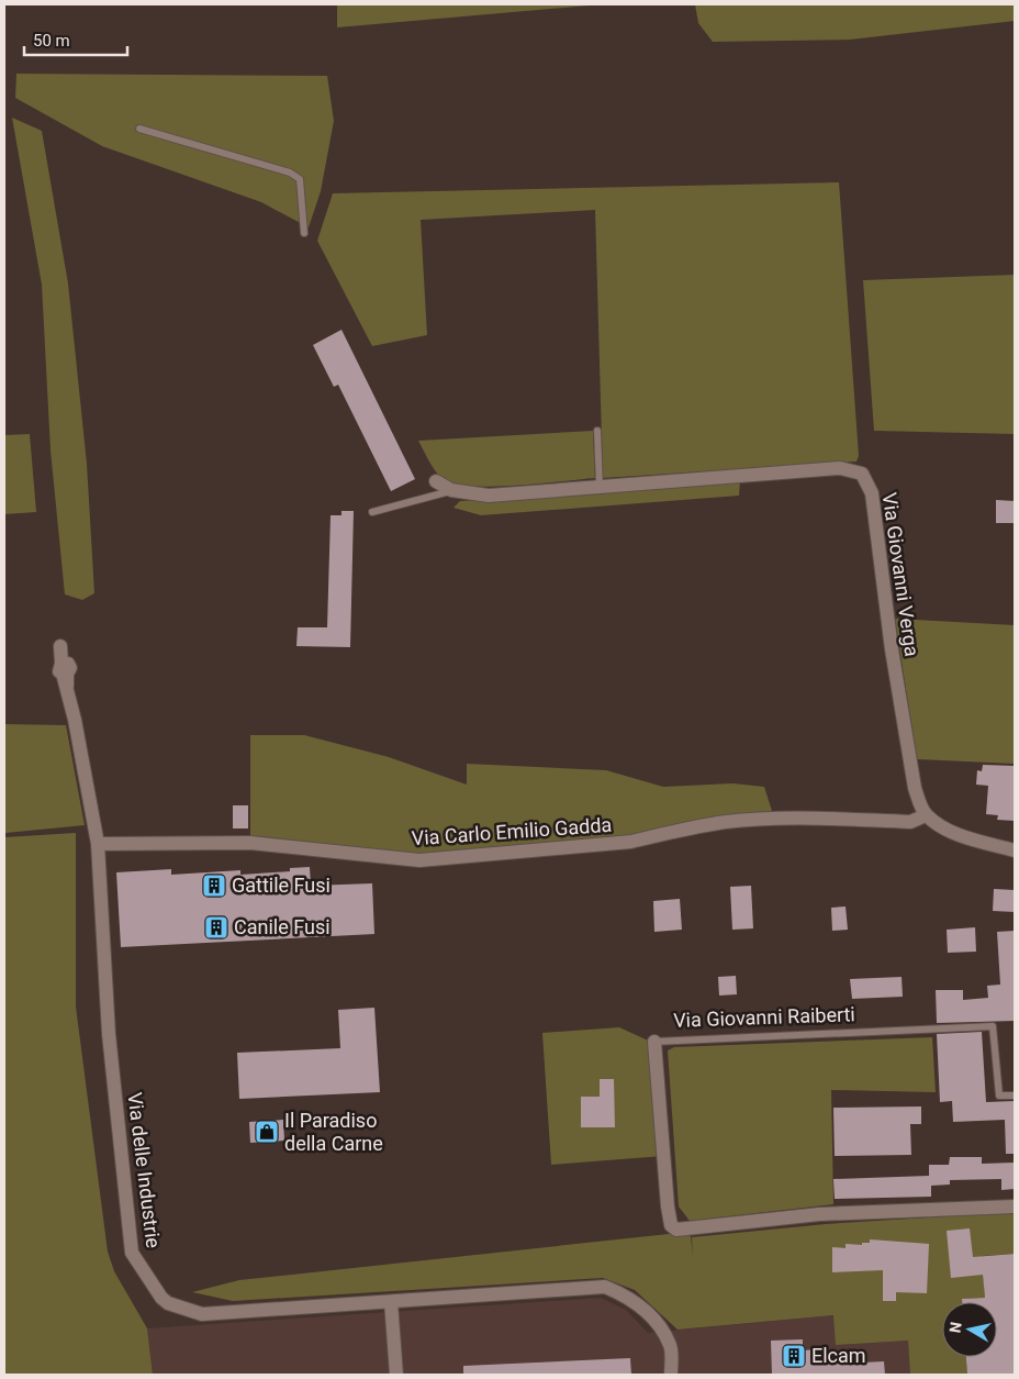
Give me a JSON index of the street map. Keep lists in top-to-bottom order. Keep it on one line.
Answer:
{"streets":{"street":["Via Giovanni Verga","Via Carlo Emilio Gadda","Via Giovanni Raiberti","Via delle Industrie"]},"crossings":[["Via Giovanni Verga","Via Carlo Emilio Gadda"],["Via Carlo Emilio Gadda","Via delle Industrie"]],"places":{"building":["Gattile Fusi","Canile Fusi","Elcam"],"shop":["Il Paradiso della Carne"]},"scale_bar":"50 m","north":"left"}
